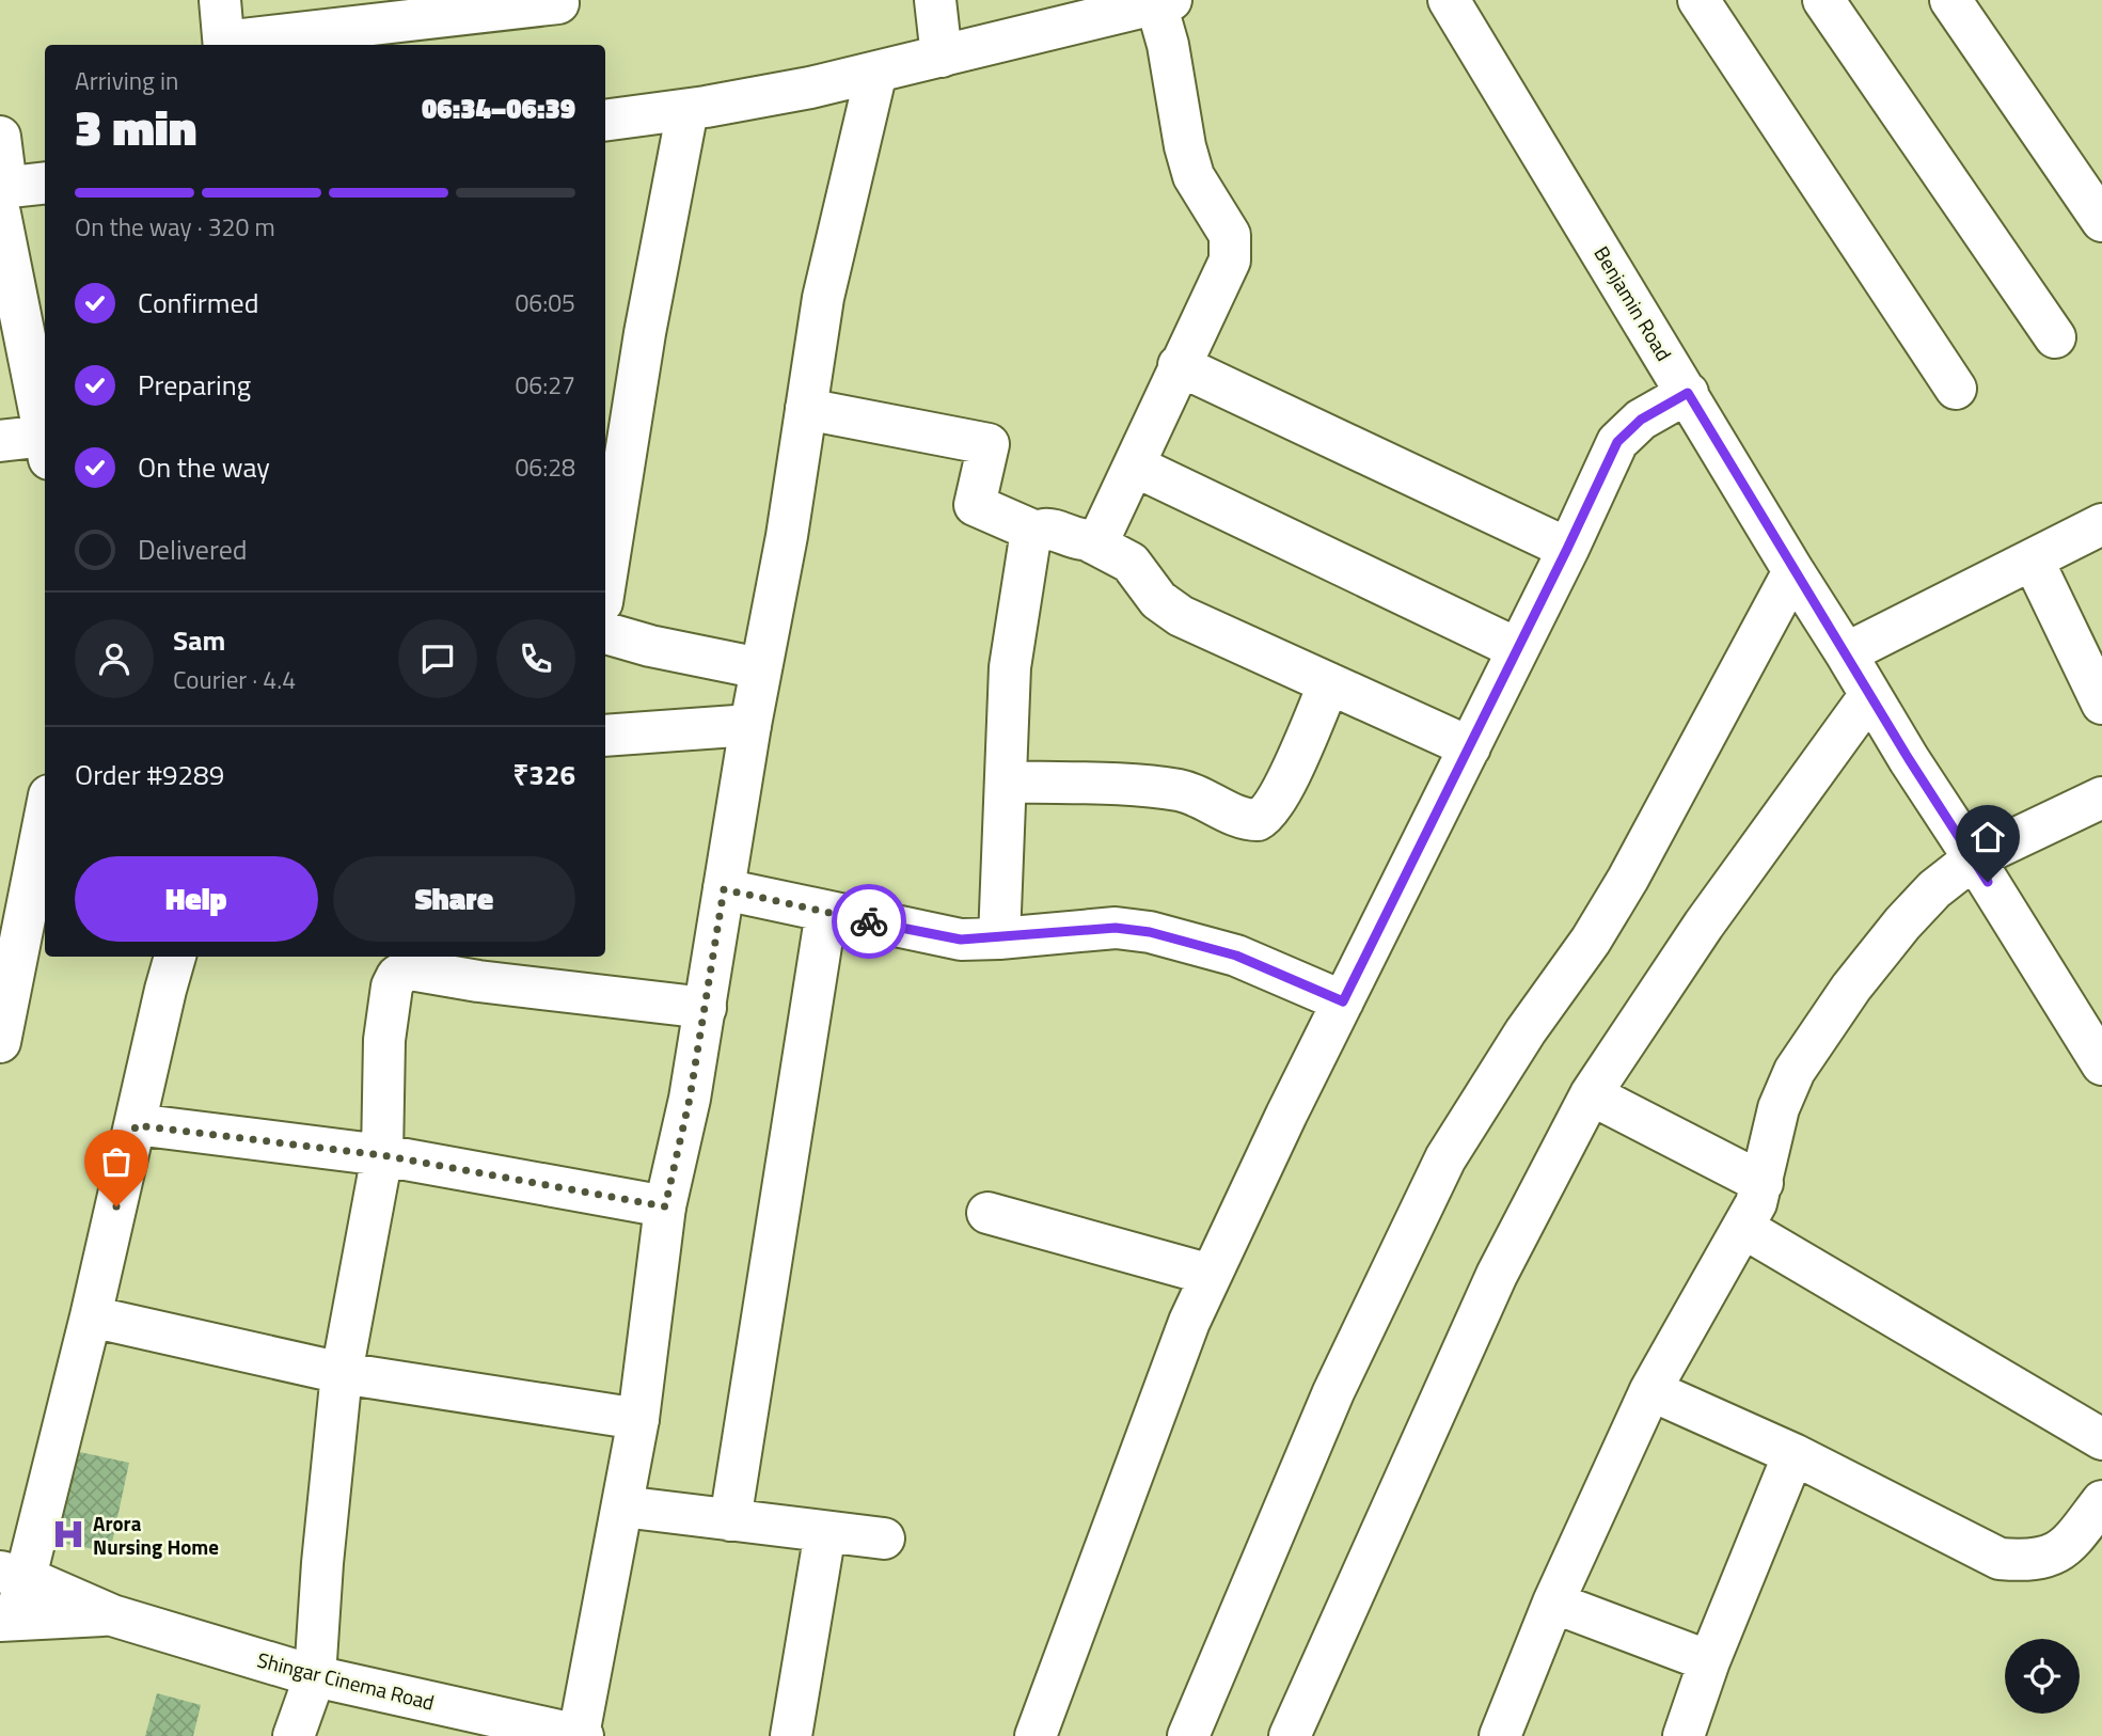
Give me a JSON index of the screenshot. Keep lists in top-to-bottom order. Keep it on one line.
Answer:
{"streets":{"street":["Benjamin Road","Shingar Cinema Road"]},"places":{"hospital":["Arora Nursing Home"]},"page":{"heading":["3 min","Arriving in","06:34–06:39"],"panel":["Sam","Courier · 4.4","Order #9289","₹326"],"bar":"On the way · 320 m","list":[["Confirmed","06:05"],["Preparing","06:27"],["On the way","06:28"],"Delivered"],"buttons":["Help","Share"]}}
